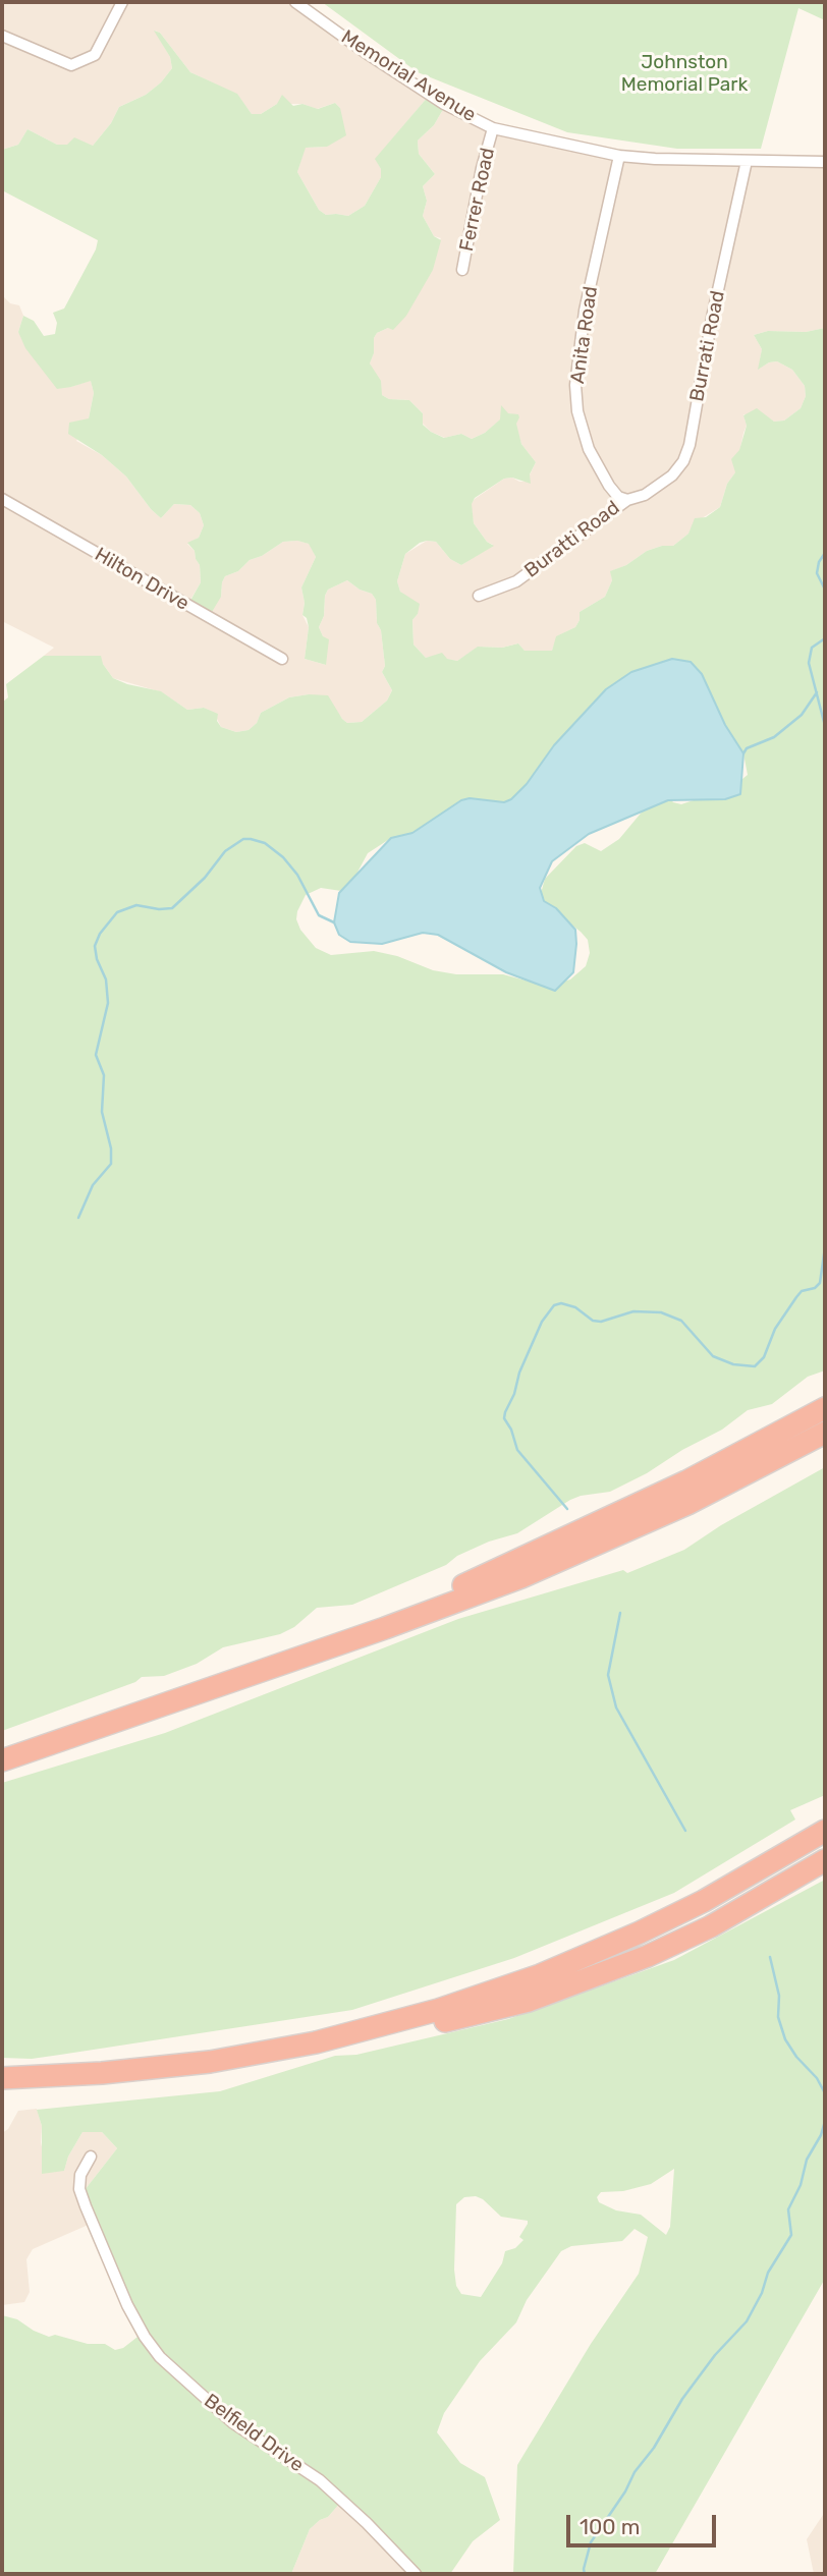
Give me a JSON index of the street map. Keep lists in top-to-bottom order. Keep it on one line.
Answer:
{"streets":{"street":["Memorial Avenue","Ferrer Road","Anita Road","Burrati Road","Buratti Road","Hilton Drive","Belfield Drive"]},"crossings":[["Memorial Avenue","Ferrer Road"],["Memorial Avenue","Anita Road"],["Memorial Avenue","Burrati Road"],["Anita Road","Burrati Road"],["Anita Road","Buratti Road"],["Burrati Road","Buratti Road"]],"parks":["Johnston Memorial Park"],"scale_bar":"100 m"}
